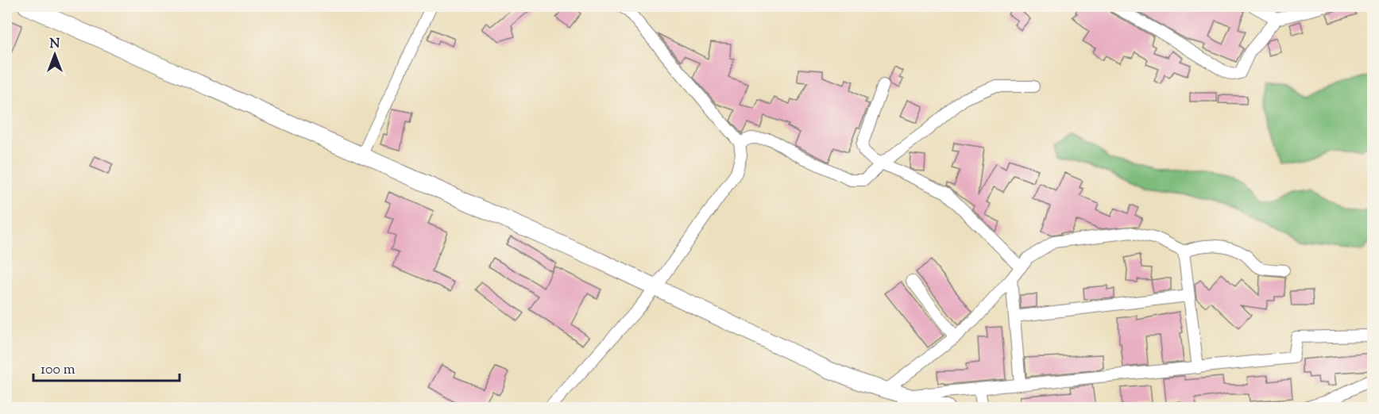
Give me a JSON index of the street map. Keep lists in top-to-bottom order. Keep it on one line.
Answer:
{"scale_bar":"100 m","north":"top"}
